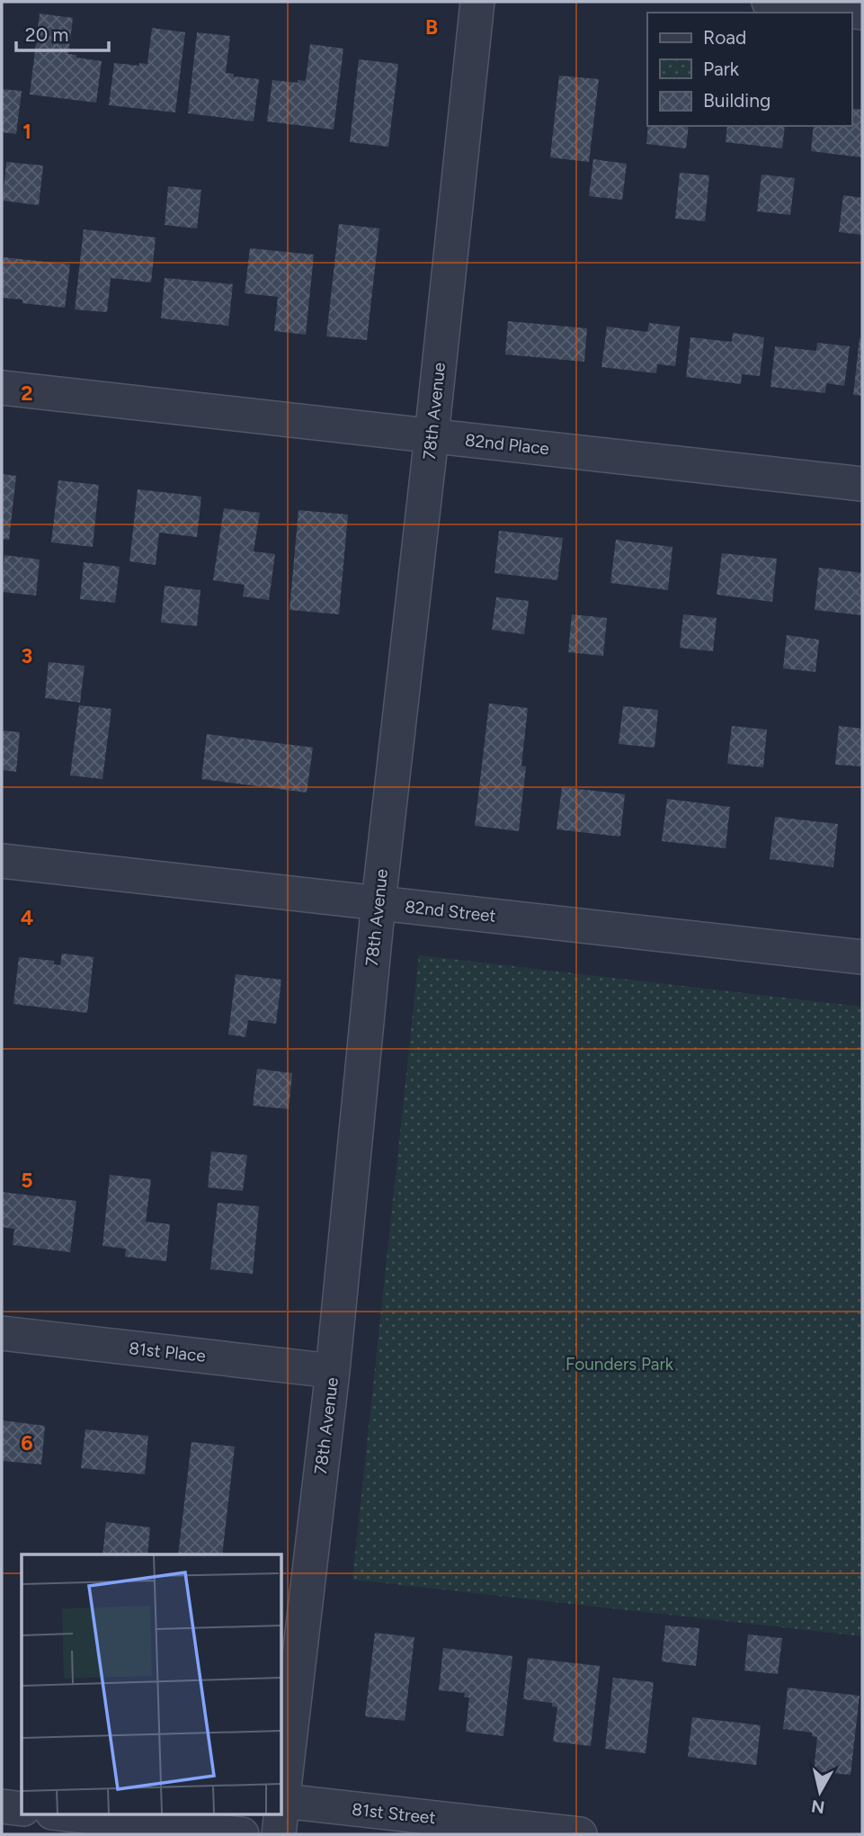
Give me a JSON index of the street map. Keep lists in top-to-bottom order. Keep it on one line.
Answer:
{"streets":{"street":["78th Avenue","82nd Place","82nd Street","81st Place","81st Street"]},"crossings":[["78th Avenue","82nd Place"],["78th Avenue","82nd Street"],["78th Avenue","81st Place"],["78th Avenue","81st Street"]],"parks":["Founders Park"],"legend":["Road","Park","Building"],"scale_bar":"20 m","north":"bottom","grid":{"columns":["B"],"rows":["1","2","3","4","5","6"]}}
